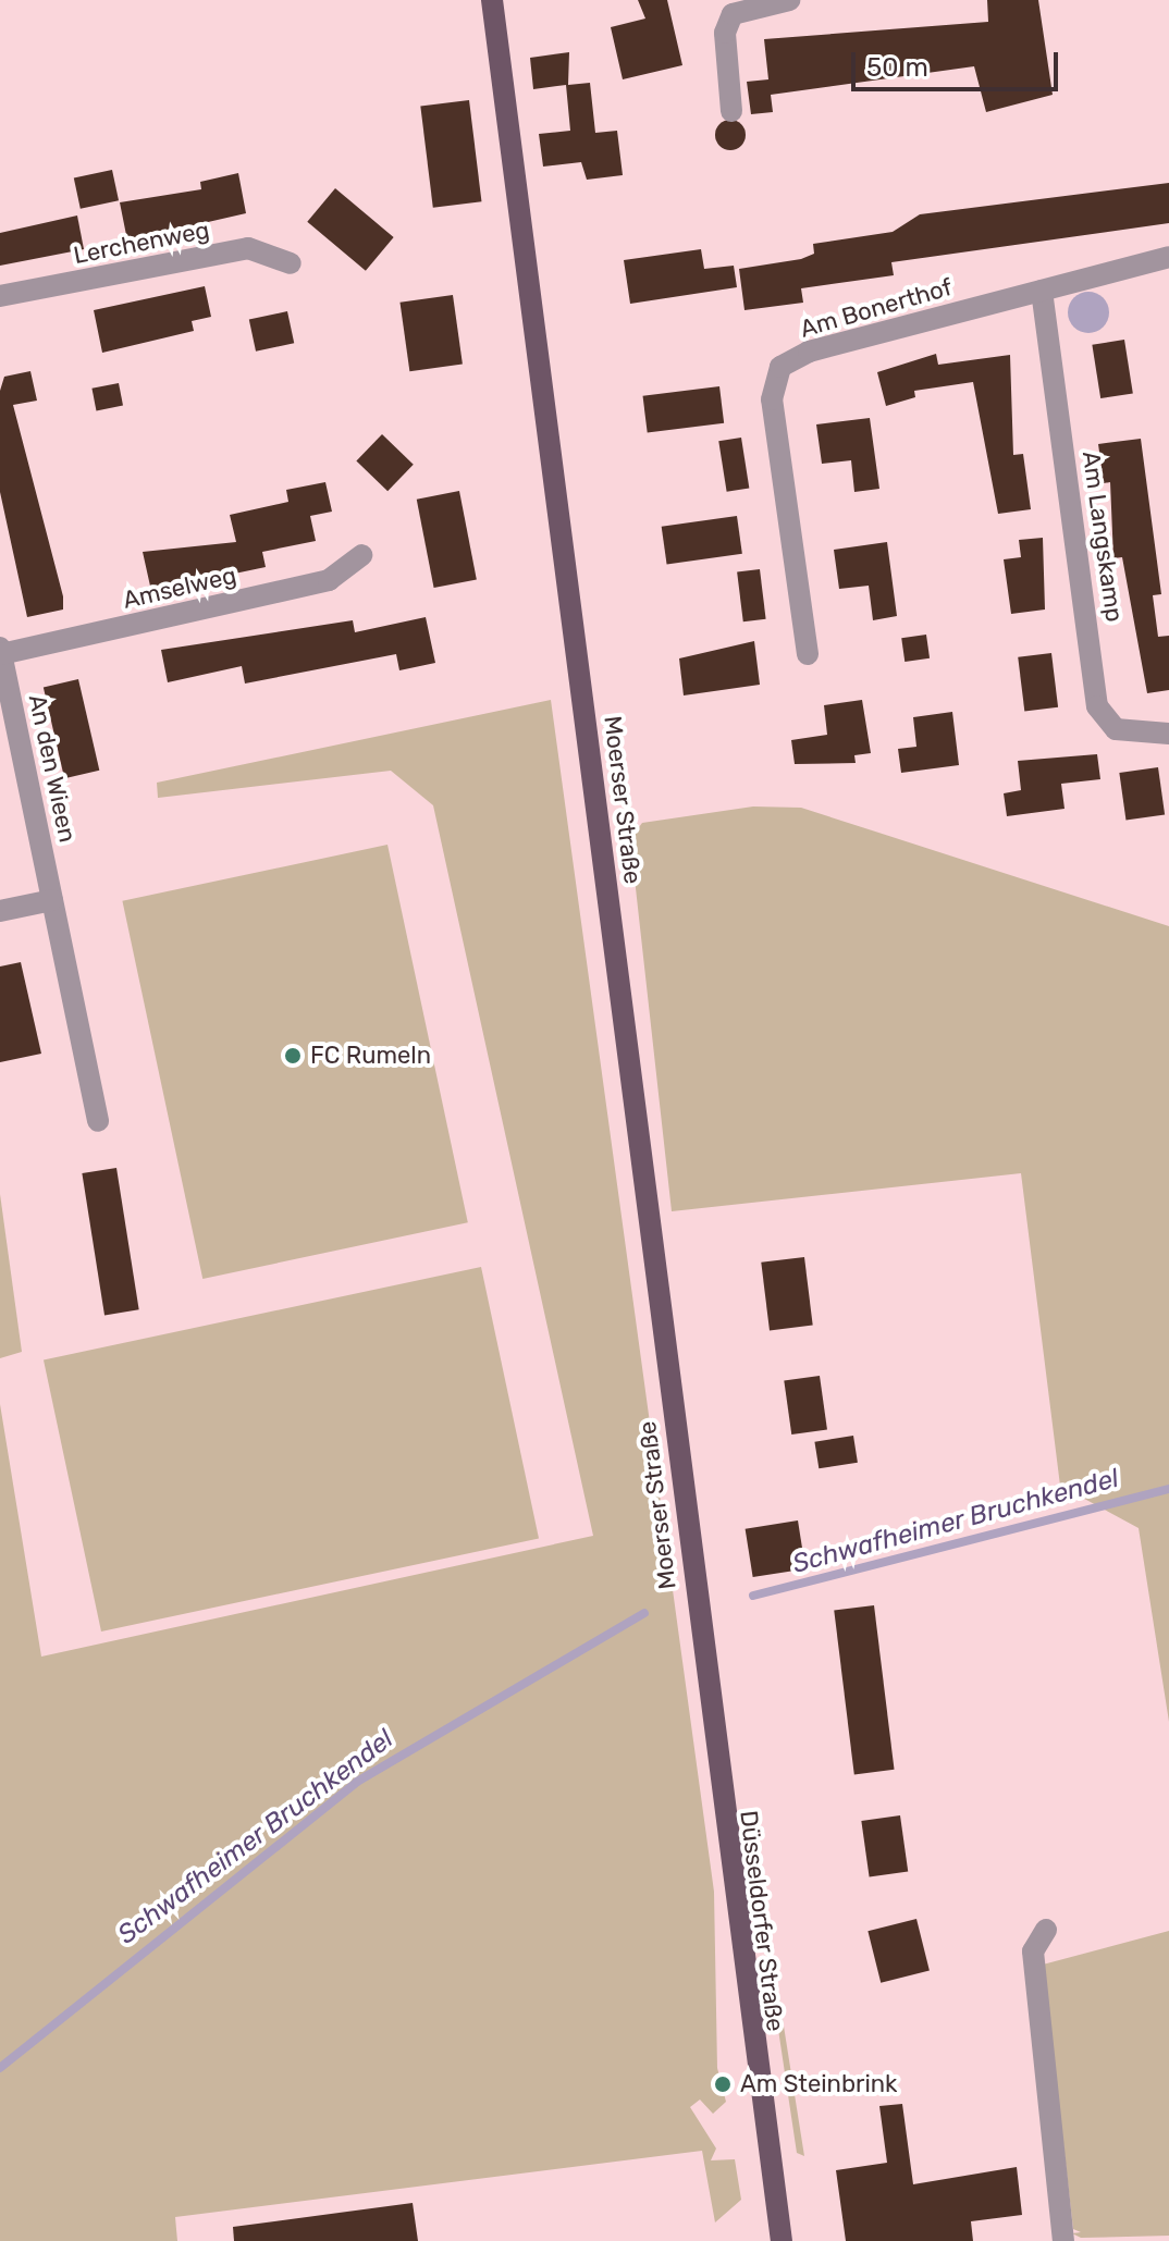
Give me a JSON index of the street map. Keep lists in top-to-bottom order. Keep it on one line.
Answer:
{"streets":{"main road":["Moerser Straße","Düsseldorfer Straße"],"street":["Lerchenweg","Am Bonerthof","Am Langskamp","Amselweg","An den Wieen"]},"crossings":[["Am Bonerthof","Am Langskamp"],["Amselweg","An den Wieen"],["Moerser Straße","Düsseldorfer Straße"]],"water":["Schwafheimer Bruchkendel"],"places":["FC Rumeln","Am Steinbrink"],"scale_bar":"50 m"}
